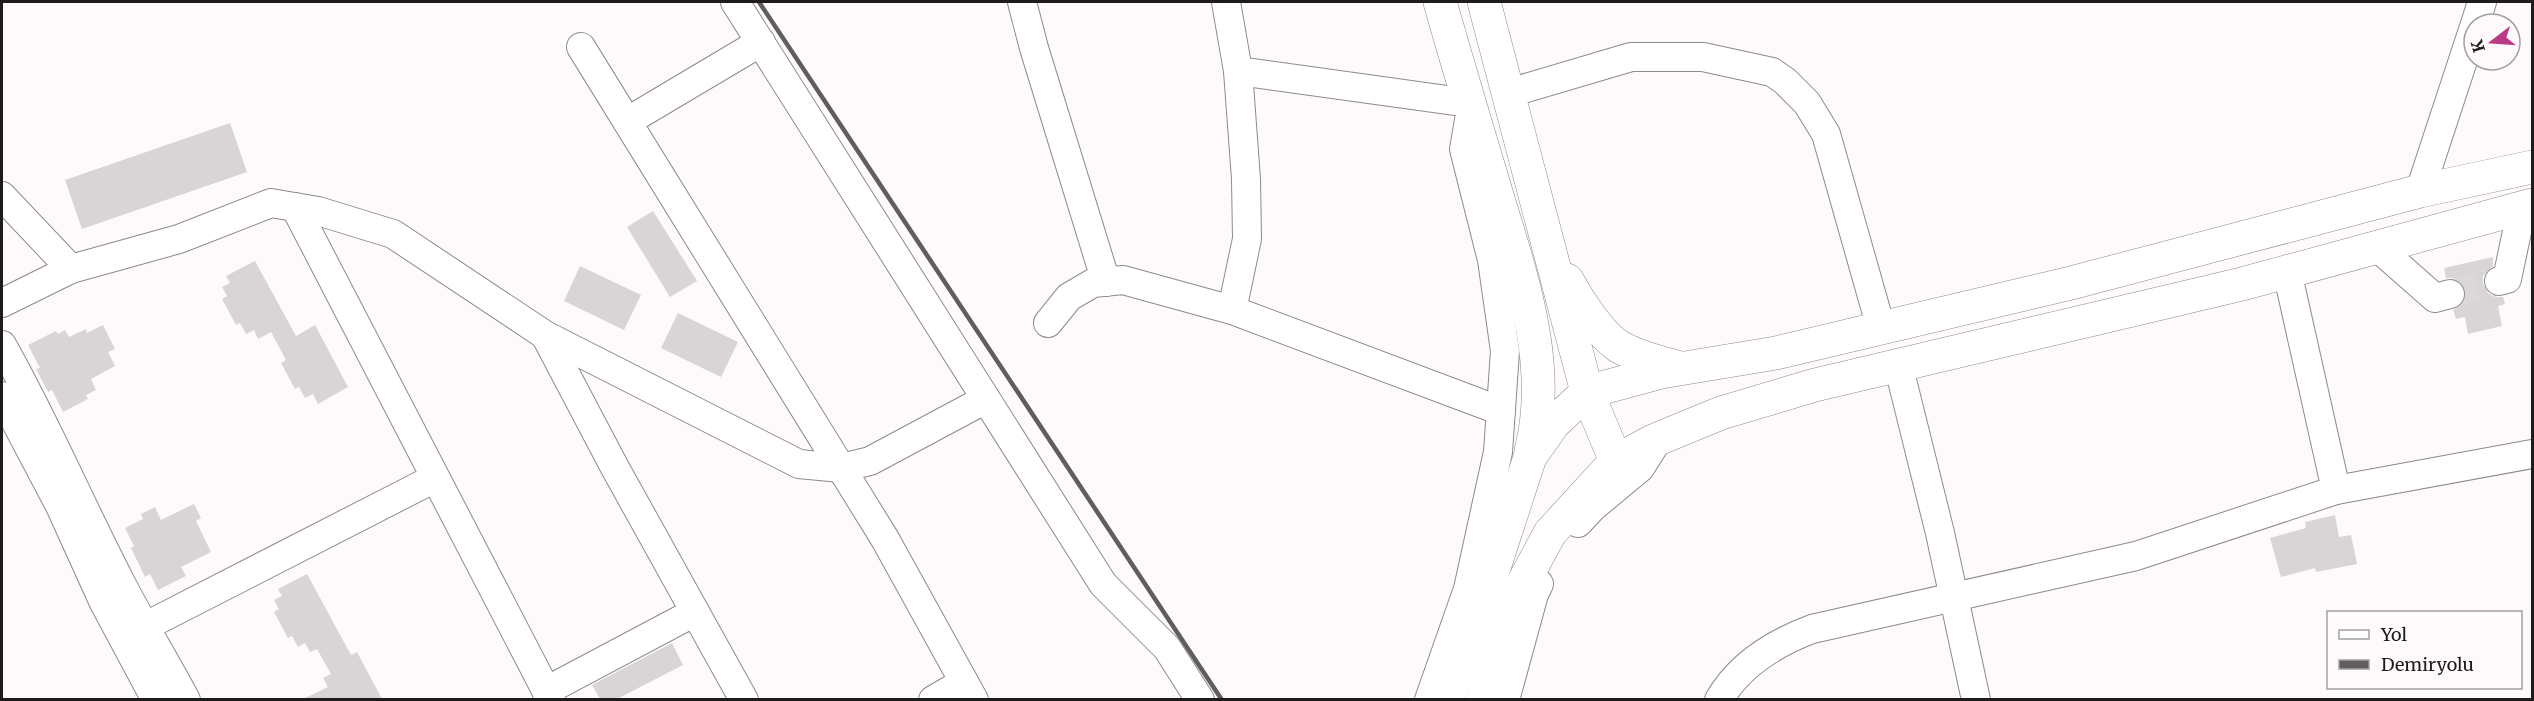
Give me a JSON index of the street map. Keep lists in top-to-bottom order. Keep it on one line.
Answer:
{"legend":["Yol","Demiryolu"],"north":"left"}
